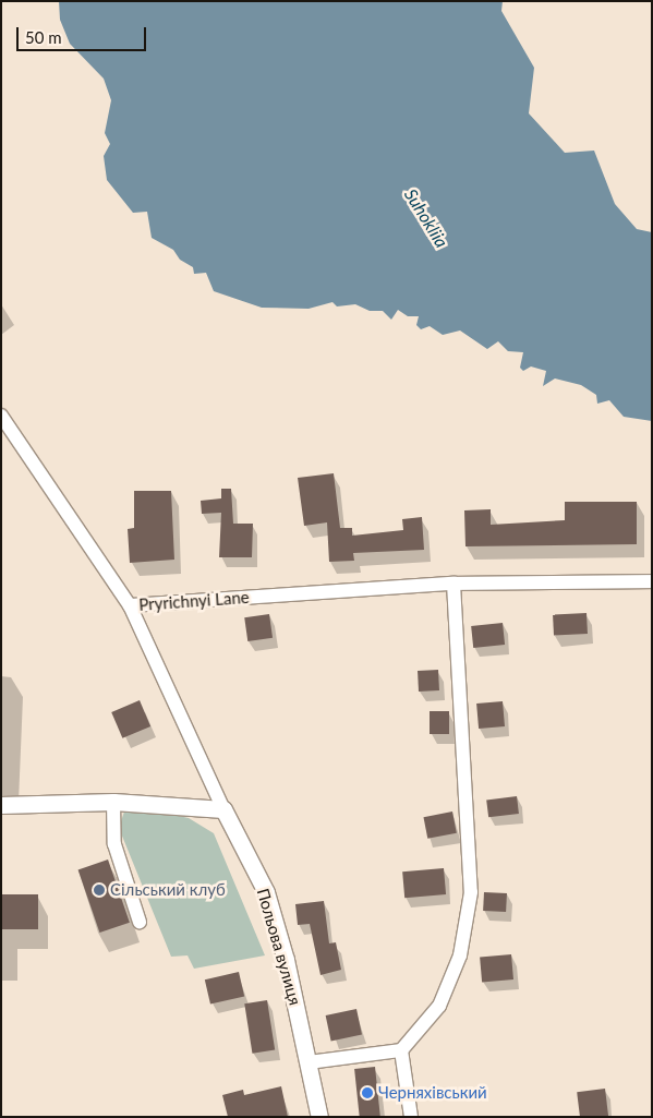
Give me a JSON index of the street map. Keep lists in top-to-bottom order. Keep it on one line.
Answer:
{"streets":{"street":["Pryrichnyi Lane","Польова вулиця"]},"water":["Suhokliia"],"places":["Сільський клуб","Черняхівський"],"scale_bar":"50 m"}
